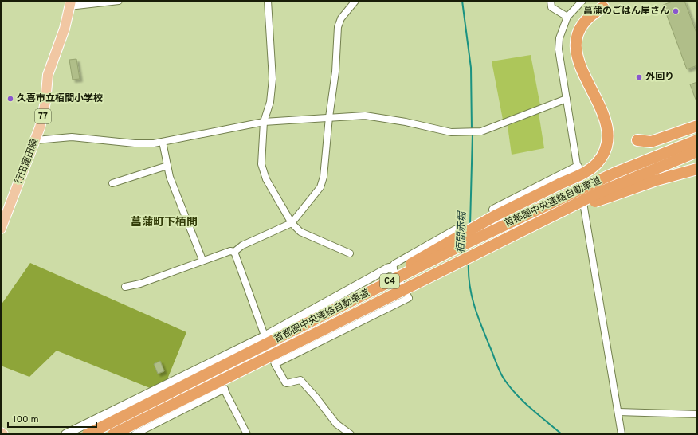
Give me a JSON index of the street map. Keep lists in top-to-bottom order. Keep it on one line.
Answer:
{"streets":{"highway":["首都圏中央連絡自動車道","C4"],"main road":["77","行田蓮田線"]},"districts":["菖蒲町下栢間"],"water":["栢間赤堀"],"places":["菖蒲のごはん屋さん","外回り","久喜市立栢間小学校"],"scale_bar":"100 m"}
